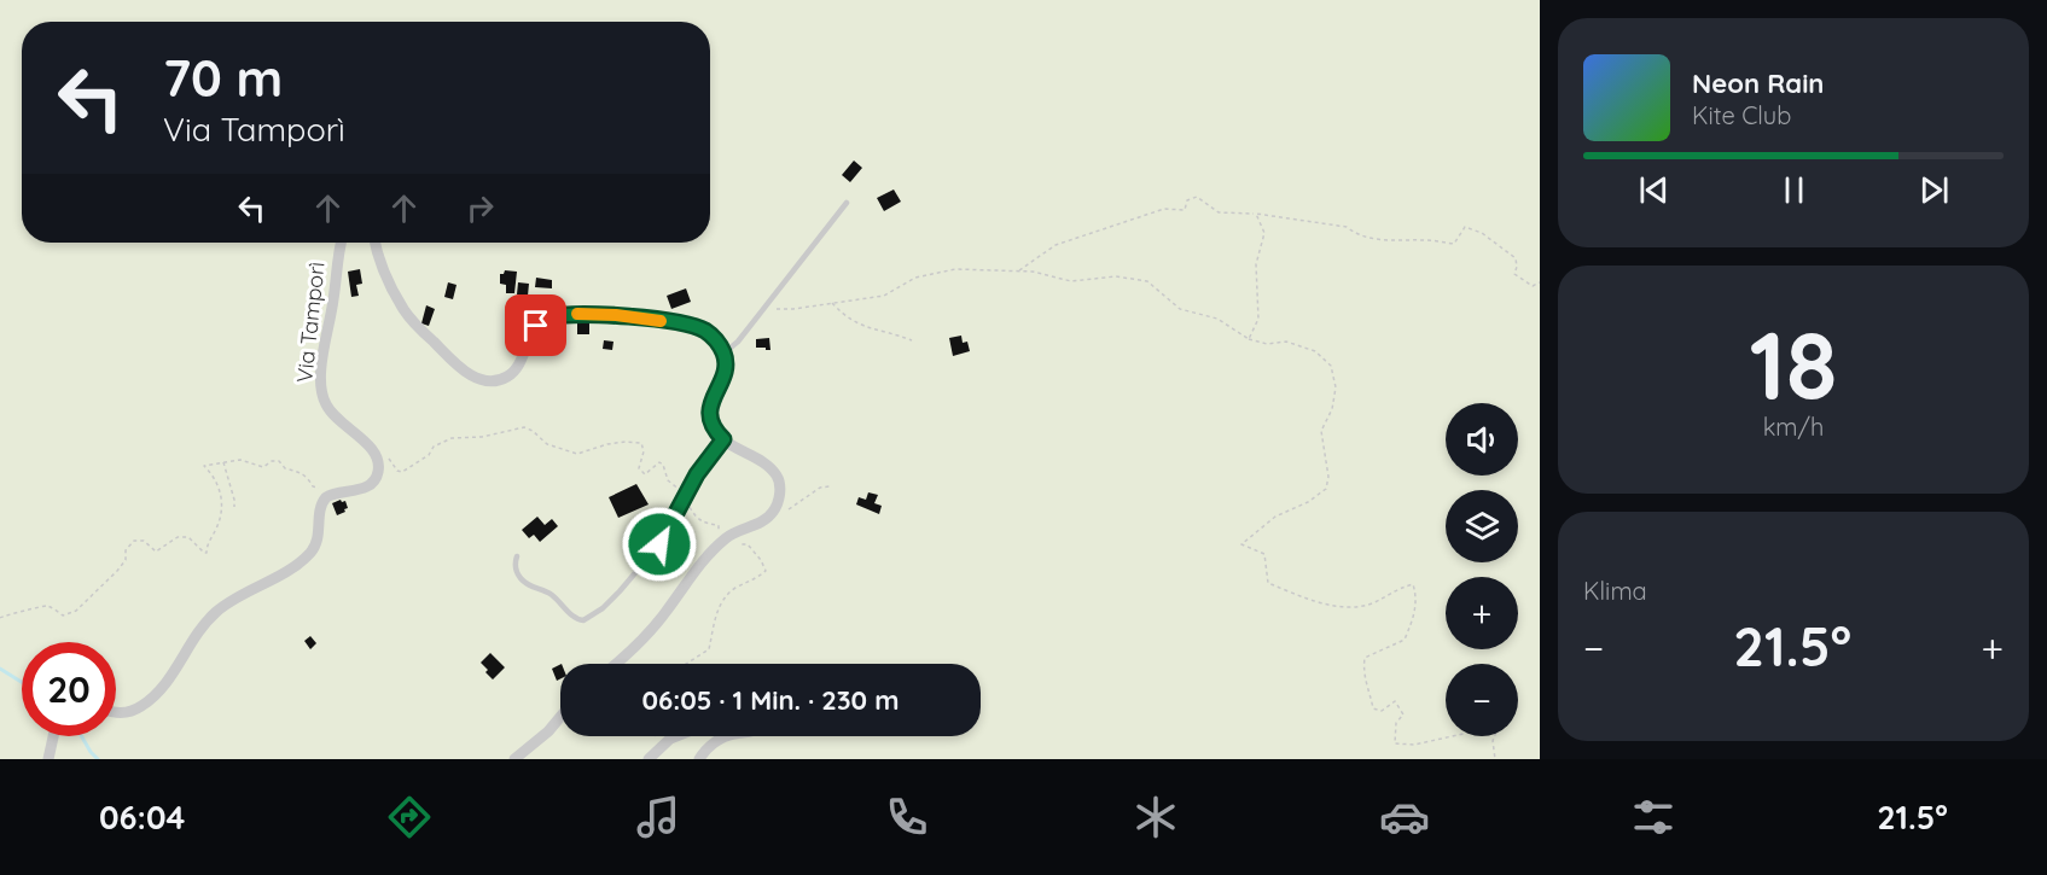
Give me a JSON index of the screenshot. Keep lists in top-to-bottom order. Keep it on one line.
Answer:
{"streets":{"street":["Via Tamporì"]},"page":{"turn":["70 m","Via Tamporì"],"song":["Neon Rain","Kite Club"],"tile":[["18","km/h"],"Klima"],"map_buttons":["+","−"],"heat":["−","21.5°","+"],"limit":"20","trip":"06:05 · 1 Min. · 230 m","tabs":["06:04","21.5°"]}}
